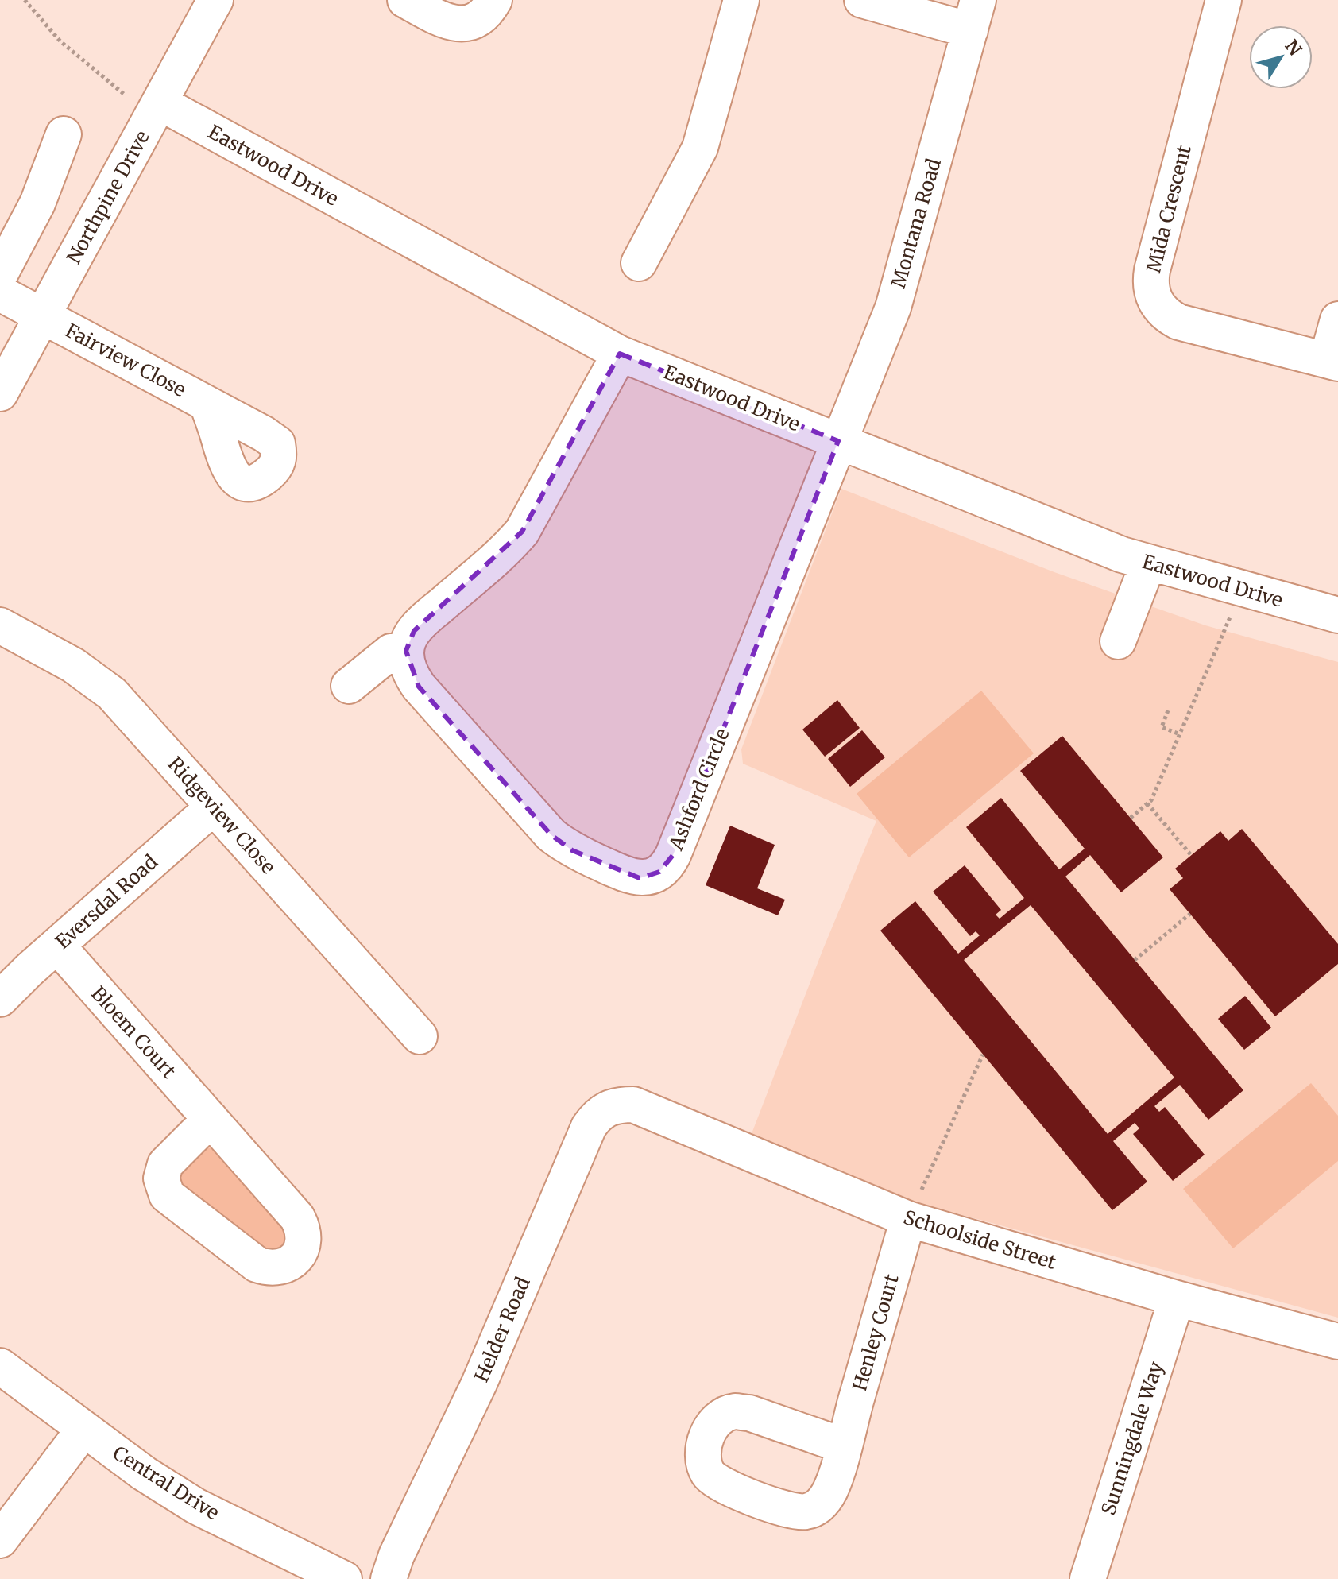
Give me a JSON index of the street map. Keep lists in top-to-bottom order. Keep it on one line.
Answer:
{"streets":{"street":["Eastwood Drive","Northpine Drive","Mida Crescent","Montana Road","Fairview Close","Ashford Circle","Ridgeview Close","Eversdal Road","Bloem Court","Schoolside Street","Helder Road","Henley Court","Sunningdale Way","Central Drive"]},"crossings":[["Eastwood Drive","Northpine Drive"],["Eastwood Drive","Montana Road"],["Eastwood Drive","Ashford Circle"],["Northpine Drive","Fairview Close"],["Montana Road","Ashford Circle"],["Ridgeview Close","Eversdal Road"],["Eversdal Road","Bloem Court"],["Schoolside Street","Helder Road"],["Schoolside Street","Henley Court"],["Schoolside Street","Sunningdale Way"]],"north":"top right"}
